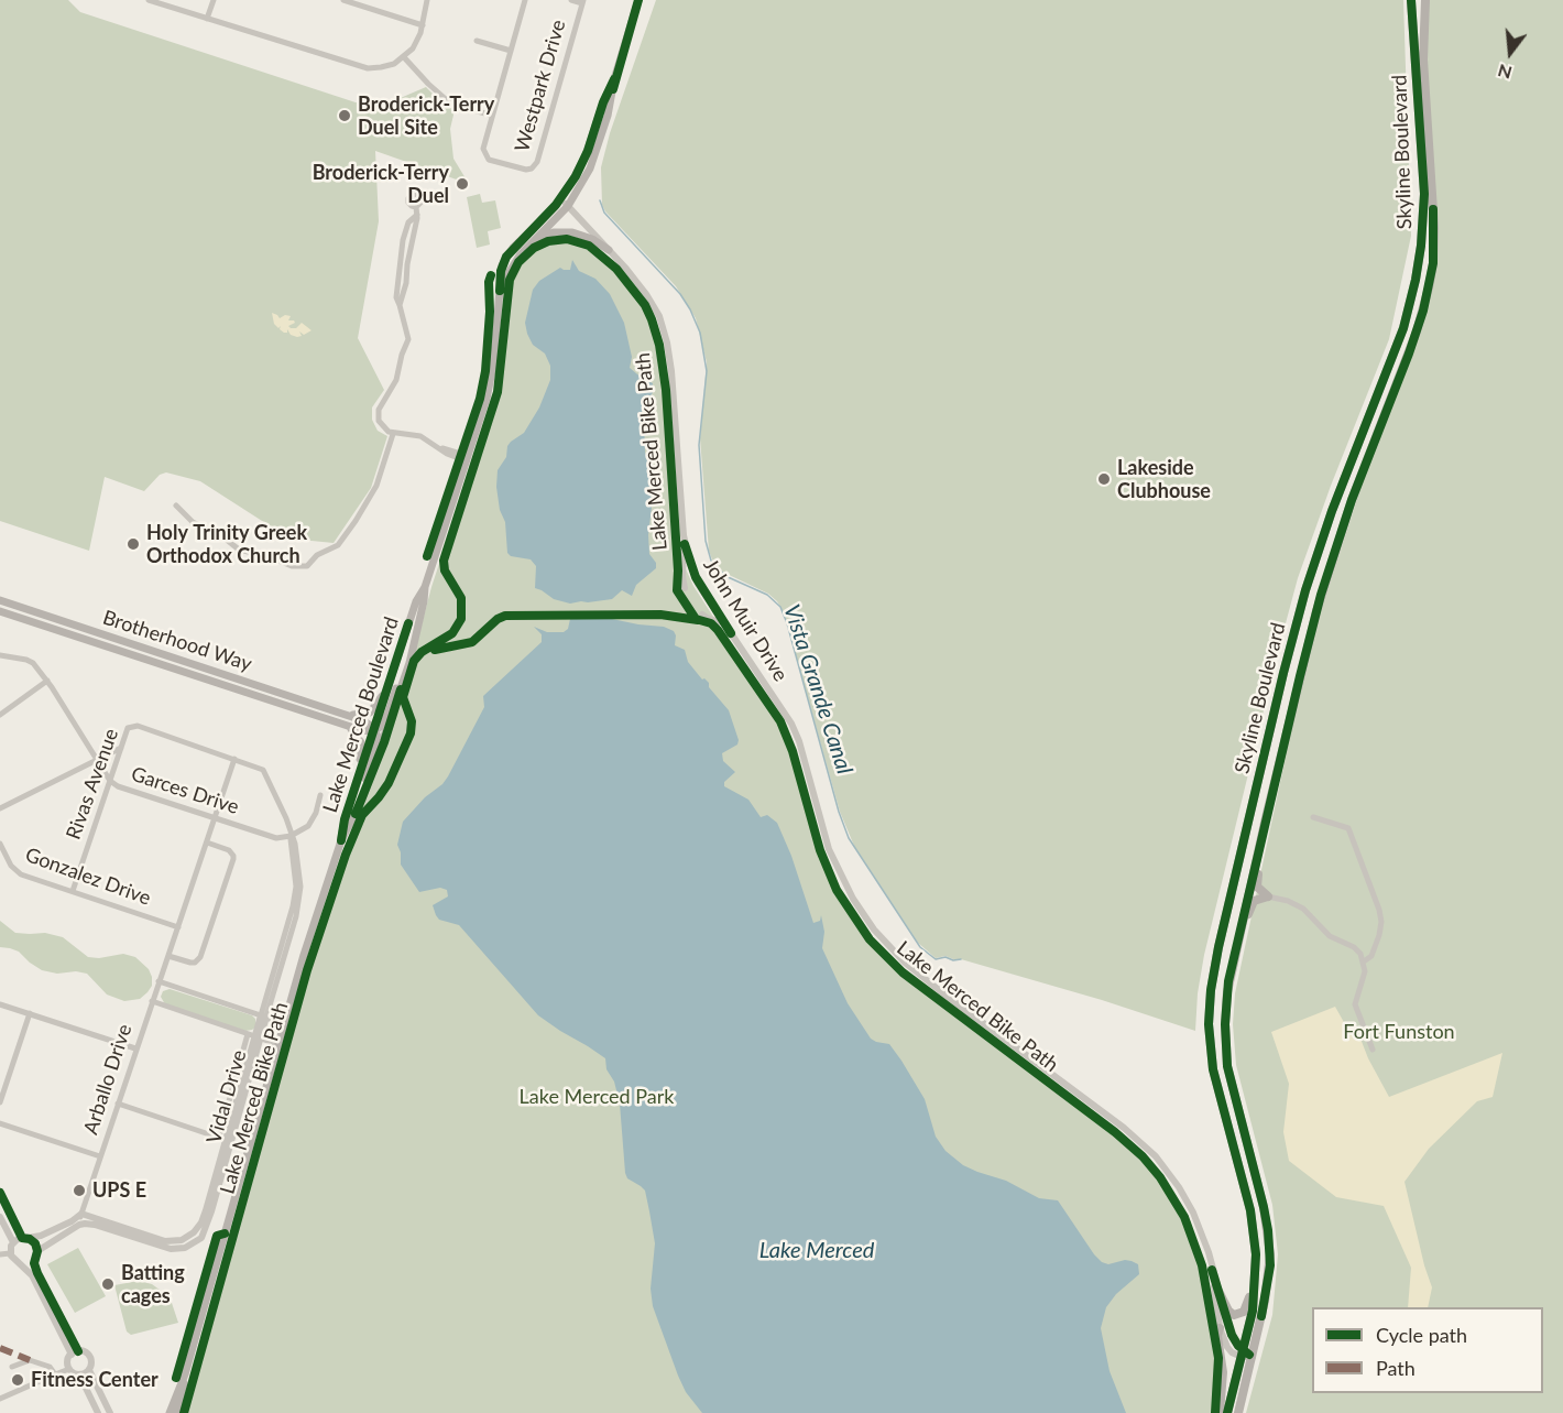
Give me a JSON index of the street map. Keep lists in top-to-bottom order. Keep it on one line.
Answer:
{"streets":{"main road":["Skyline Boulevard","Brotherhood Way","Lake Merced Boulevard"],"street":["Westpark Drive","John Muir Drive","Rivas Avenue","Garces Drive","Gonzalez Drive","Arballo Drive","Vidal Drive"],"cycle path":["Lake Merced Bike Path"]},"crossings":[["Skyline Boulevard","John Muir Drive"],["John Muir Drive","Lake Merced Boulevard"],["Brotherhood Way","Lake Merced Boulevard"],["Rivas Avenue","Garces Drive"],["Rivas Avenue","Gonzalez Drive"],["Rivas Avenue","Vidal Drive"],["Garces Drive","Arballo Drive"],["Garces Drive","Vidal Drive"],["Gonzalez Drive","Arballo Drive"],["Arballo Drive","Vidal Drive"]],"water":["Vista Grande Canal","Lake Merced"],"parks":["Fort Funston","Lake Merced Park"],"places":["Broderick-Terry Duel Site","Broderick-Terry Duel","Lakeside Clubhouse","Holy Trinity Greek Orthodox Church","UPS E","Batting cages","Fitness Center"],"legend":["Cycle path","Path"],"north":"bottom"}
